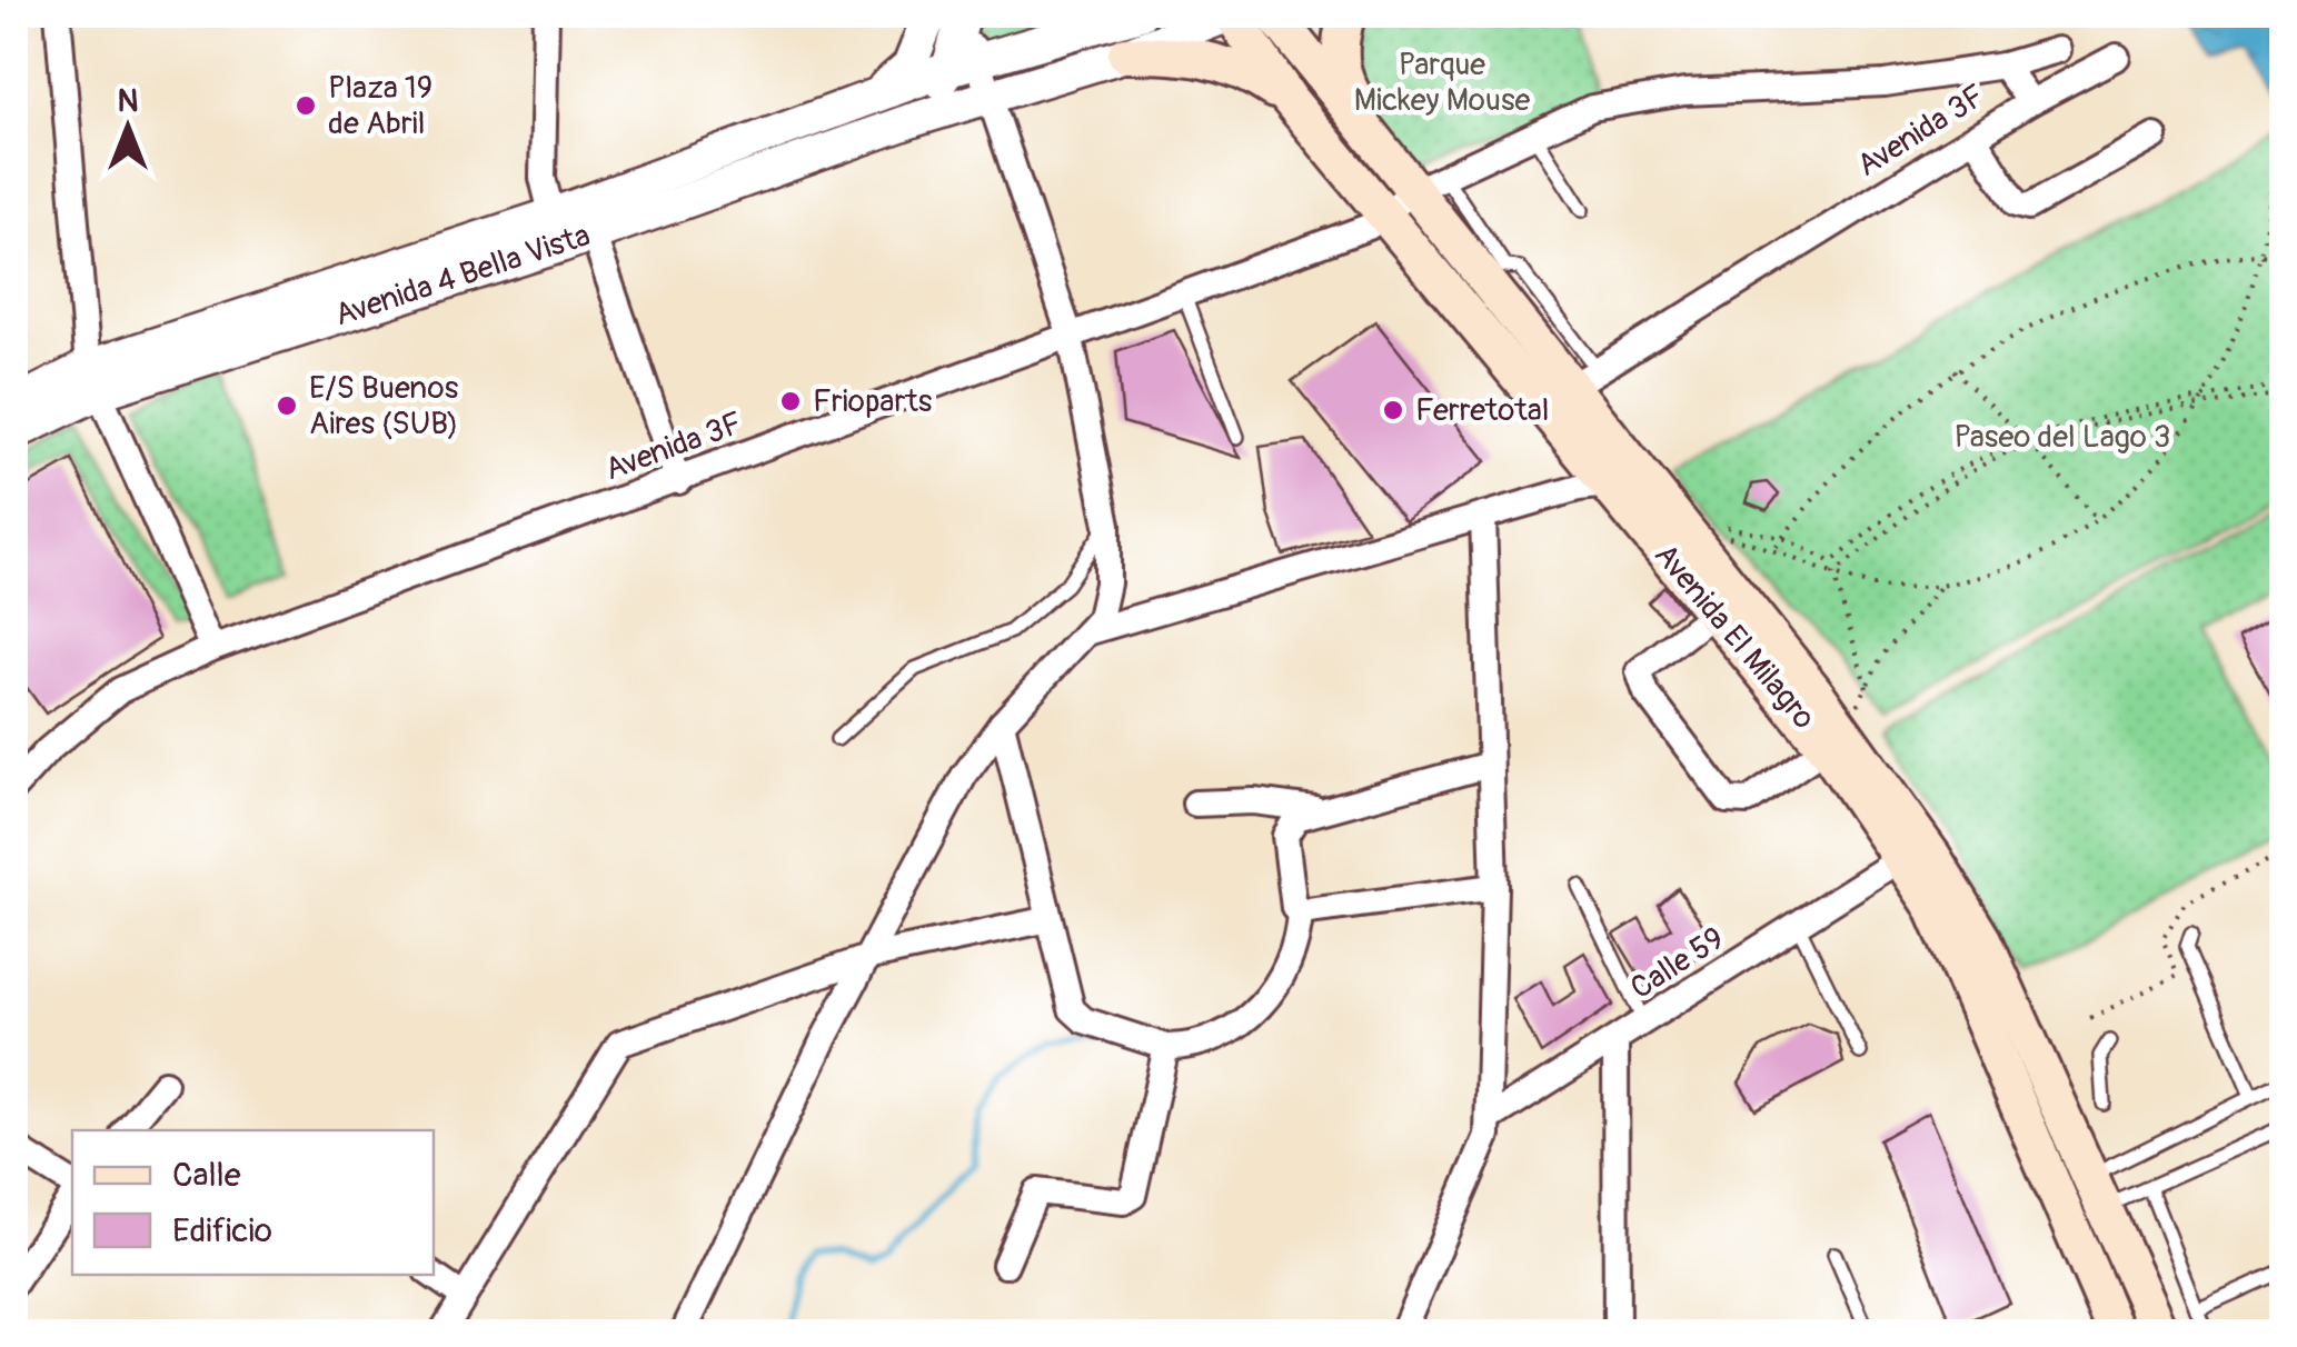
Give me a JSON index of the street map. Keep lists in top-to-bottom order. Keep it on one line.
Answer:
{"streets":{"main road":["Avenida El Milagro"],"street":["Avenida 3F","Avenida 4 Bella Vista","Calle 59"]},"crossings":[["Avenida 3F","Avenida El Milagro"],["Avenida 4 Bella Vista","Avenida El Milagro"],["Avenida El Milagro","Calle 59"]],"parks":["Parque Mickey Mouse","Paseo del Lago 3"],"places":["Plaza 19 de Abril","Frioparts","E/S Buenos Aires (SUB)","Ferretotal"],"legend":["Calle","Edificio"],"north":"top"}
